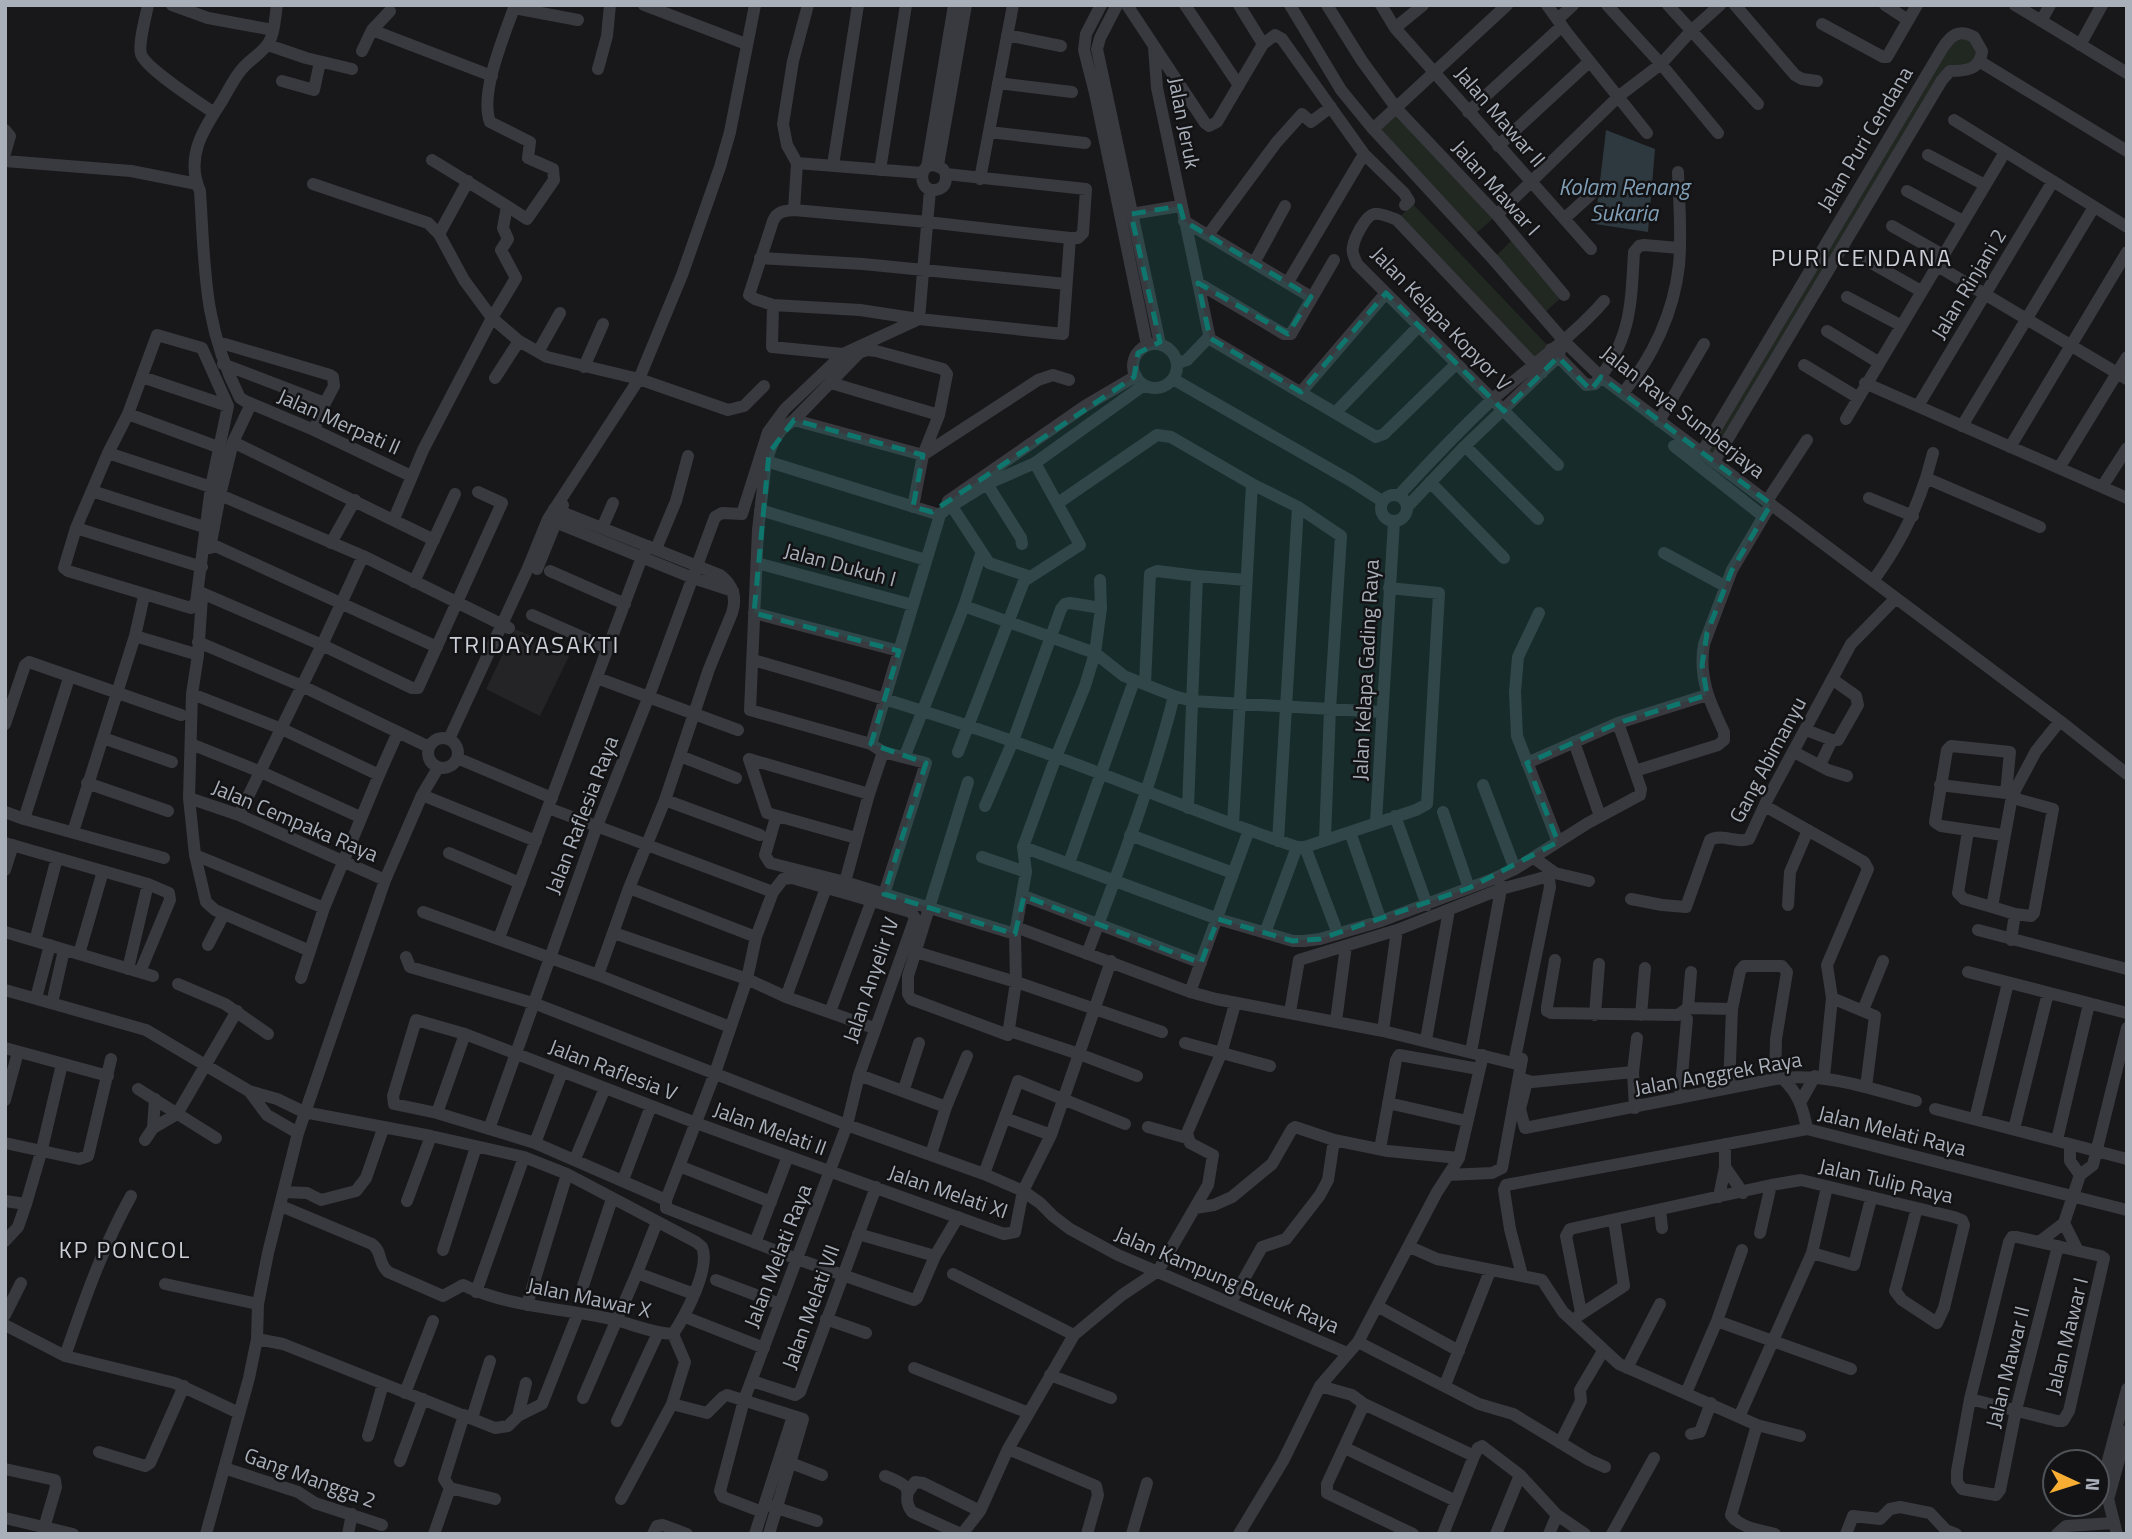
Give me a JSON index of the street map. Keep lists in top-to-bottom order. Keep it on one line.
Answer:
{"streets":{"street":["Jalan Mawar II","Jalan Jeruk","Jalan Puri Cendana","Jalan Mawar I","Jalan Rinjani 2","Jalan Kelapa Kopyor V","Jalan Raya Sumberjaya","Jalan Merpati II","Jalan Dukuh I","Jalan Kelapa Gading Raya","Gang Abimanyu","Jalan Raflesia Raya","Jalan Cempaka Raya","Jalan Anyelir IV","Jalan Raflesia V","Jalan Anggrek Raya","Jalan Melati II","Jalan Melati Raya","Jalan Tulip Raya","Jalan Melati XI","Jalan Kampung Bueuk Raya","Jalan Mawar X","Jalan Melati VII","Gang Mangga 2"]},"crossings":[["Jalan Mawar II","Jalan Mawar I"],["Jalan Puri Cendana","Jalan Raya Sumberjaya"],["Jalan Raya Sumberjaya","Gang Abimanyu"],["Jalan Raflesia Raya","Jalan Raflesia V"],["Jalan Raflesia Raya","Jalan Kampung Bueuk Raya"],["Jalan Anyelir IV","Jalan Melati Raya"],["Jalan Anyelir IV","Jalan Kampung Bueuk Raya"],["Jalan Raflesia V","Jalan Melati II"],["Jalan Melati II","Jalan Melati Raya"],["Jalan Melati II","Jalan Melati XI"],["Jalan Melati Raya","Jalan Melati XI"],["Jalan Melati Raya","Jalan Kampung Bueuk Raya"],["Jalan Melati Raya","Jalan Melati VII"],["Jalan Melati XI","Jalan Kampung Bueuk Raya"],["Jalan Melati XI","Jalan Melati VII"]],"districts":["PURI CENDANA","TRIDAYASAKTI","KP PONCOL"],"water":["Kolam Renang Sukaria"],"north":"right"}
